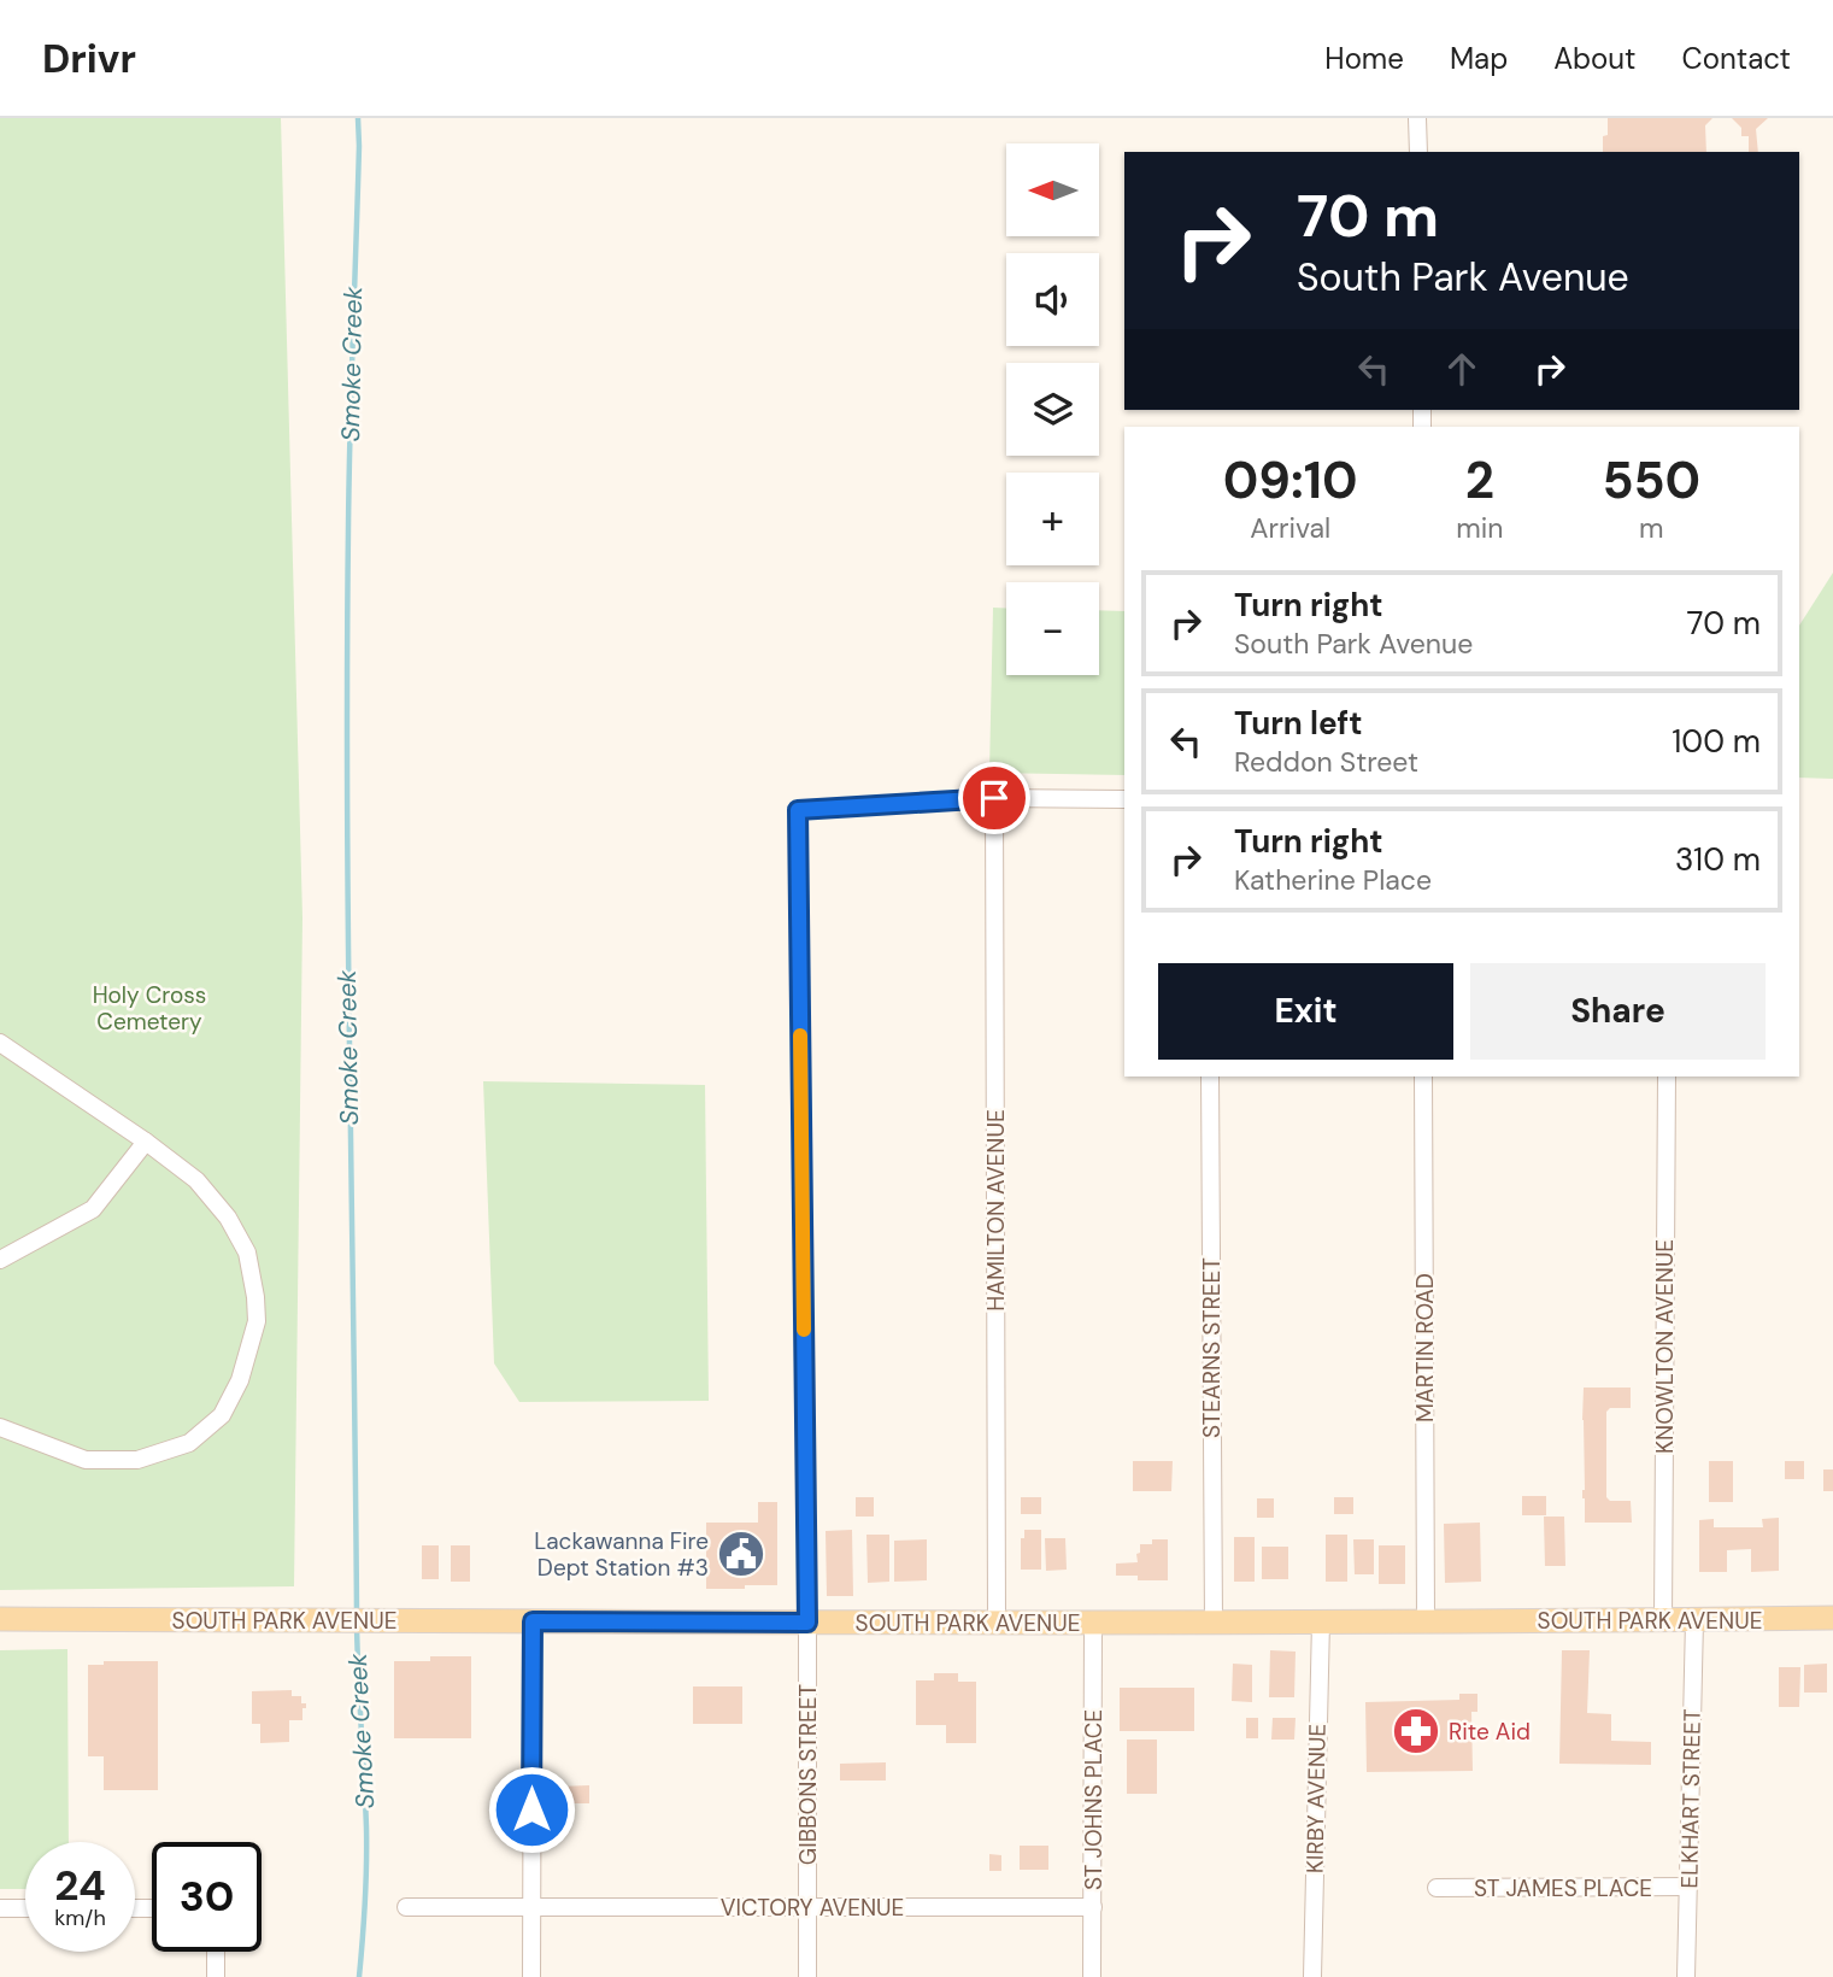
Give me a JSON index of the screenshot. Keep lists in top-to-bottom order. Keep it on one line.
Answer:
{"streets":{"main road":["SOUTH PARK AVENUE"],"street":["HAMILTON AVENUE","KNOWLTON AVENUE","STEARNS STREET","MARTIN ROAD","GIBBONS STREET","KIRBY AVENUE","ELKHART STREET","ST JOHNS PLACE","ST JAMES PLACE","VICTORY AVENUE"]},"crossings":[["HAMILTON AVENUE","SOUTH PARK AVENUE"],["HAMILTON AVENUE","GIBBONS STREET"],["KNOWLTON AVENUE","SOUTH PARK AVENUE"],["STEARNS STREET","SOUTH PARK AVENUE"],["MARTIN ROAD","SOUTH PARK AVENUE"],["SOUTH PARK AVENUE","GIBBONS STREET"],["SOUTH PARK AVENUE","KIRBY AVENUE"],["SOUTH PARK AVENUE","ELKHART STREET"],["SOUTH PARK AVENUE","ST JOHNS PLACE"],["GIBBONS STREET","VICTORY AVENUE"],["ELKHART STREET","ST JAMES PLACE"],["ST JOHNS PLACE","VICTORY AVENUE"]],"water":["Smoke Creek"],"parks":["Holy Cross Cemetery"],"places":{"public building":["Lackawanna Fire Dept Station #3"],"pharmacy":["Rite Aid"]},"north":"left","page":{"header":"Drivr","nav":["Home","Map","About","Contact"],"map_buttons":["+","−"],"turn":["70 m","South Park Avenue"],"eta":["09:10","Arrival","2","min","550","m"],"list":[{"name":"Turn right","note":"South Park Avenue","value":"70 m"},{"name":"Turn left","note":"Reddon Street","value":"100 m"},{"name":"Turn right","note":"Katherine Place","value":"310 m"}],"buttons":["Exit","Share"],"speed":"24 km/h","limit":"30"}}
